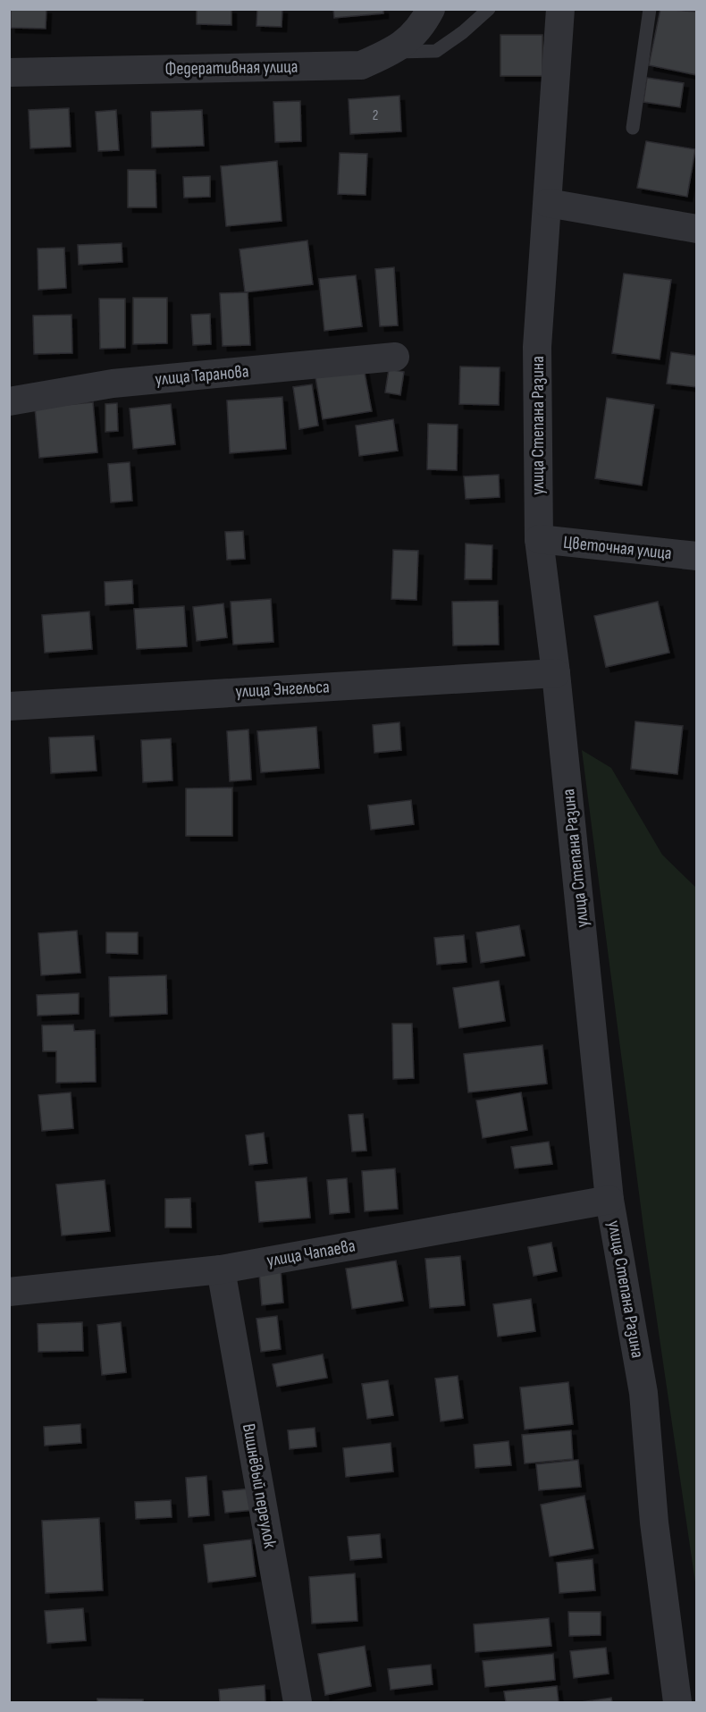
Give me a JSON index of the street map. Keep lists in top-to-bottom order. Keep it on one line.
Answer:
{"streets":{"street":["Федеративная улица","улица Таранова","улица Степана Разина","Цветочная улица","улица Энгельса","улица Чапаева","Вишнёвый переулок"]},"crossings":[["улица Степана Разина","Цветочная улица"],["улица Степана Разина","улица Энгельса"],["улица Степана Разина","улица Чапаева"],["улица Чапаева","Вишнёвый переулок"]],"house_numbers":["2"]}
